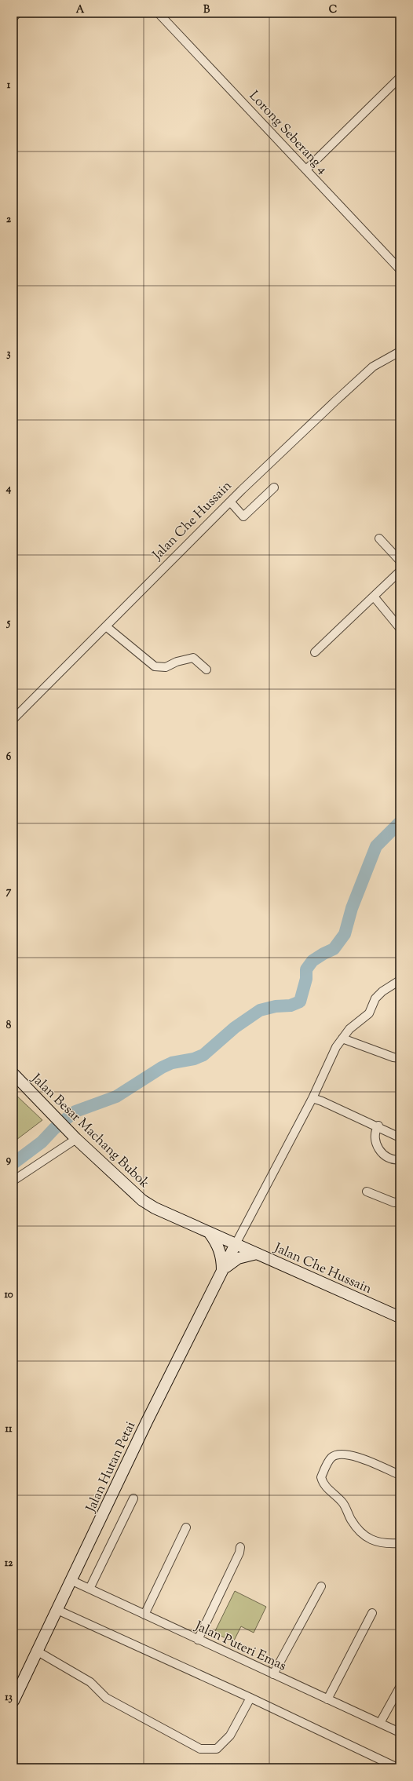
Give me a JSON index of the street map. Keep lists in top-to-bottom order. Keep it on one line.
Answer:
{"streets":{"main road":["Jalan Che Hussain","Jalan Besar Machang Bubok","Jalan Hutan Petai"],"street":["Lorong Seberang 4","Jalan Puteri Emas"]},"crossings":[["Jalan Che Hussain","Jalan Besar Machang Bubok"],["Jalan Che Hussain","Jalan Hutan Petai"],["Jalan Besar Machang Bubok","Jalan Hutan Petai"],["Jalan Hutan Petai","Jalan Puteri Emas"]],"grid":{"columns":["A","B","C"],"rows":["1","2","3","4","5","6","7","8","9","10","11","12","13"]}}
